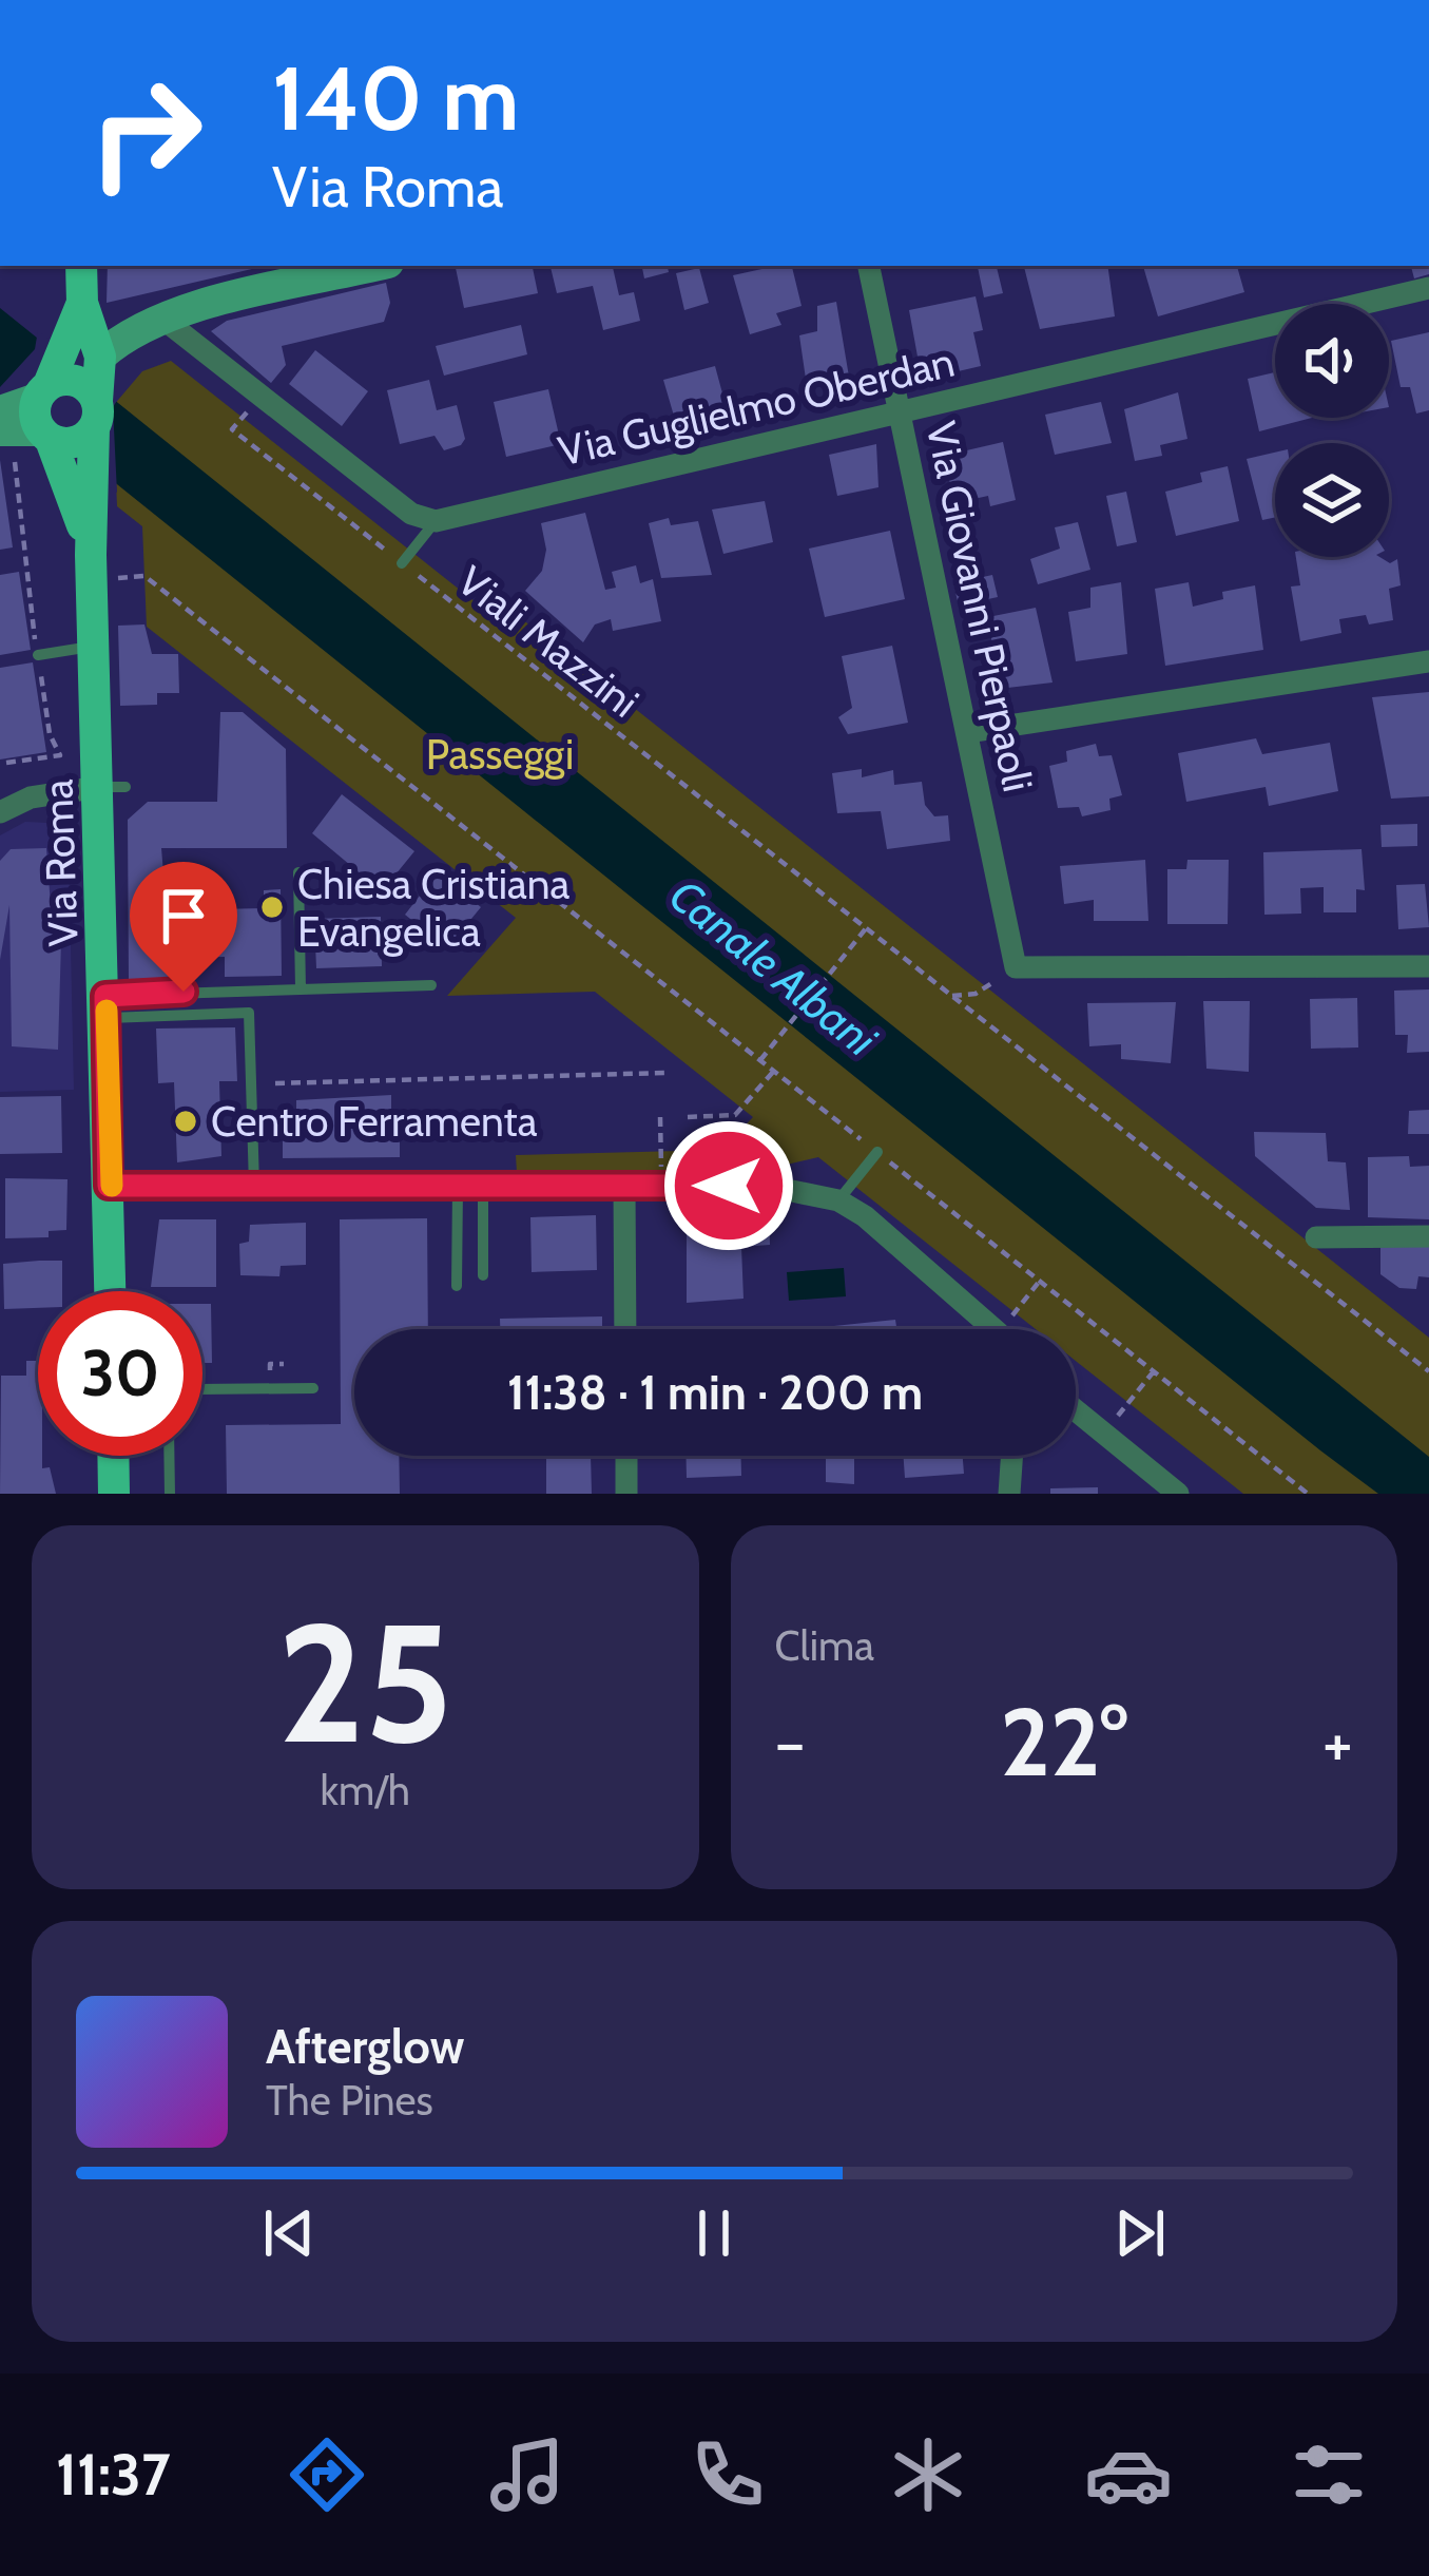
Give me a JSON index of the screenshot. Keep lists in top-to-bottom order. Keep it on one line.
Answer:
{"streets":{"main road":["Via Roma"],"street":["Via Guglielmo Oberdan","Via Giovanni Pierpaoli"],"path":["Viali Mazzini"]},"crossings":[["Via Guglielmo Oberdan","Via Giovanni Pierpaoli"]],"water":["Canale Albani"],"parks":["Passeggi"],"places":["Chiesa Cristiana Evangelica","Centro Ferramenta"],"page":{"turn":["140 m","Via Roma"],"limit":"30","trip":"11:38 · 1 min · 200 m","tile":[["25","km/h"],"Clima"],"heat":["−","22°","+"],"song":["Afterglow","The Pines"],"tabs":"11:37"}}
